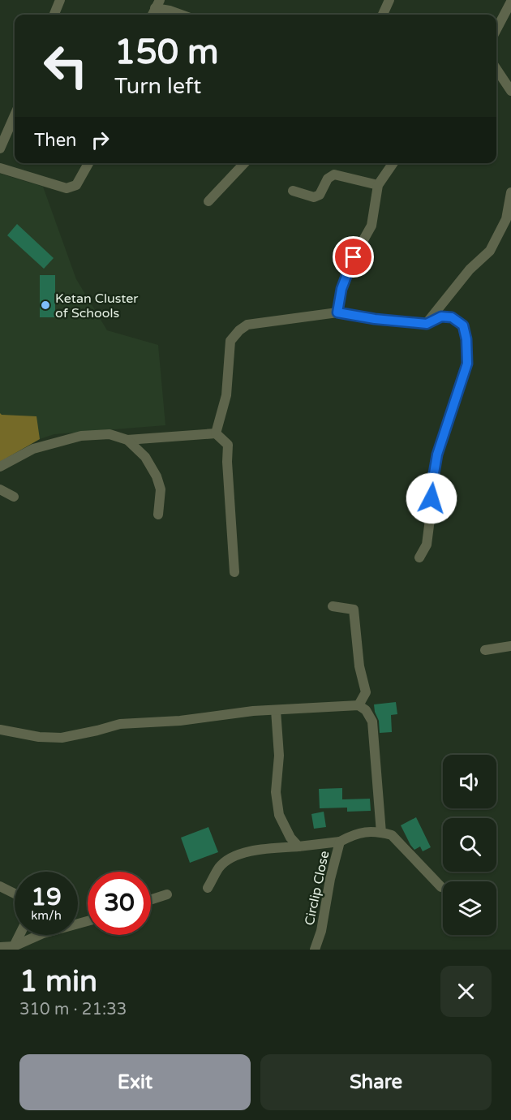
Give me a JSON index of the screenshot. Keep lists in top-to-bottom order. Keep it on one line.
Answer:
{"streets":{"street":["Circlip Close"]},"places":["Ketan Cluster of Schools"],"page":{"turn":["150 m","Turn left"],"then":"Then","speed":"19 km/h","limit":"30","heading":["1 min","310 m · 21:33"],"buttons":["Exit","Share"]}}
